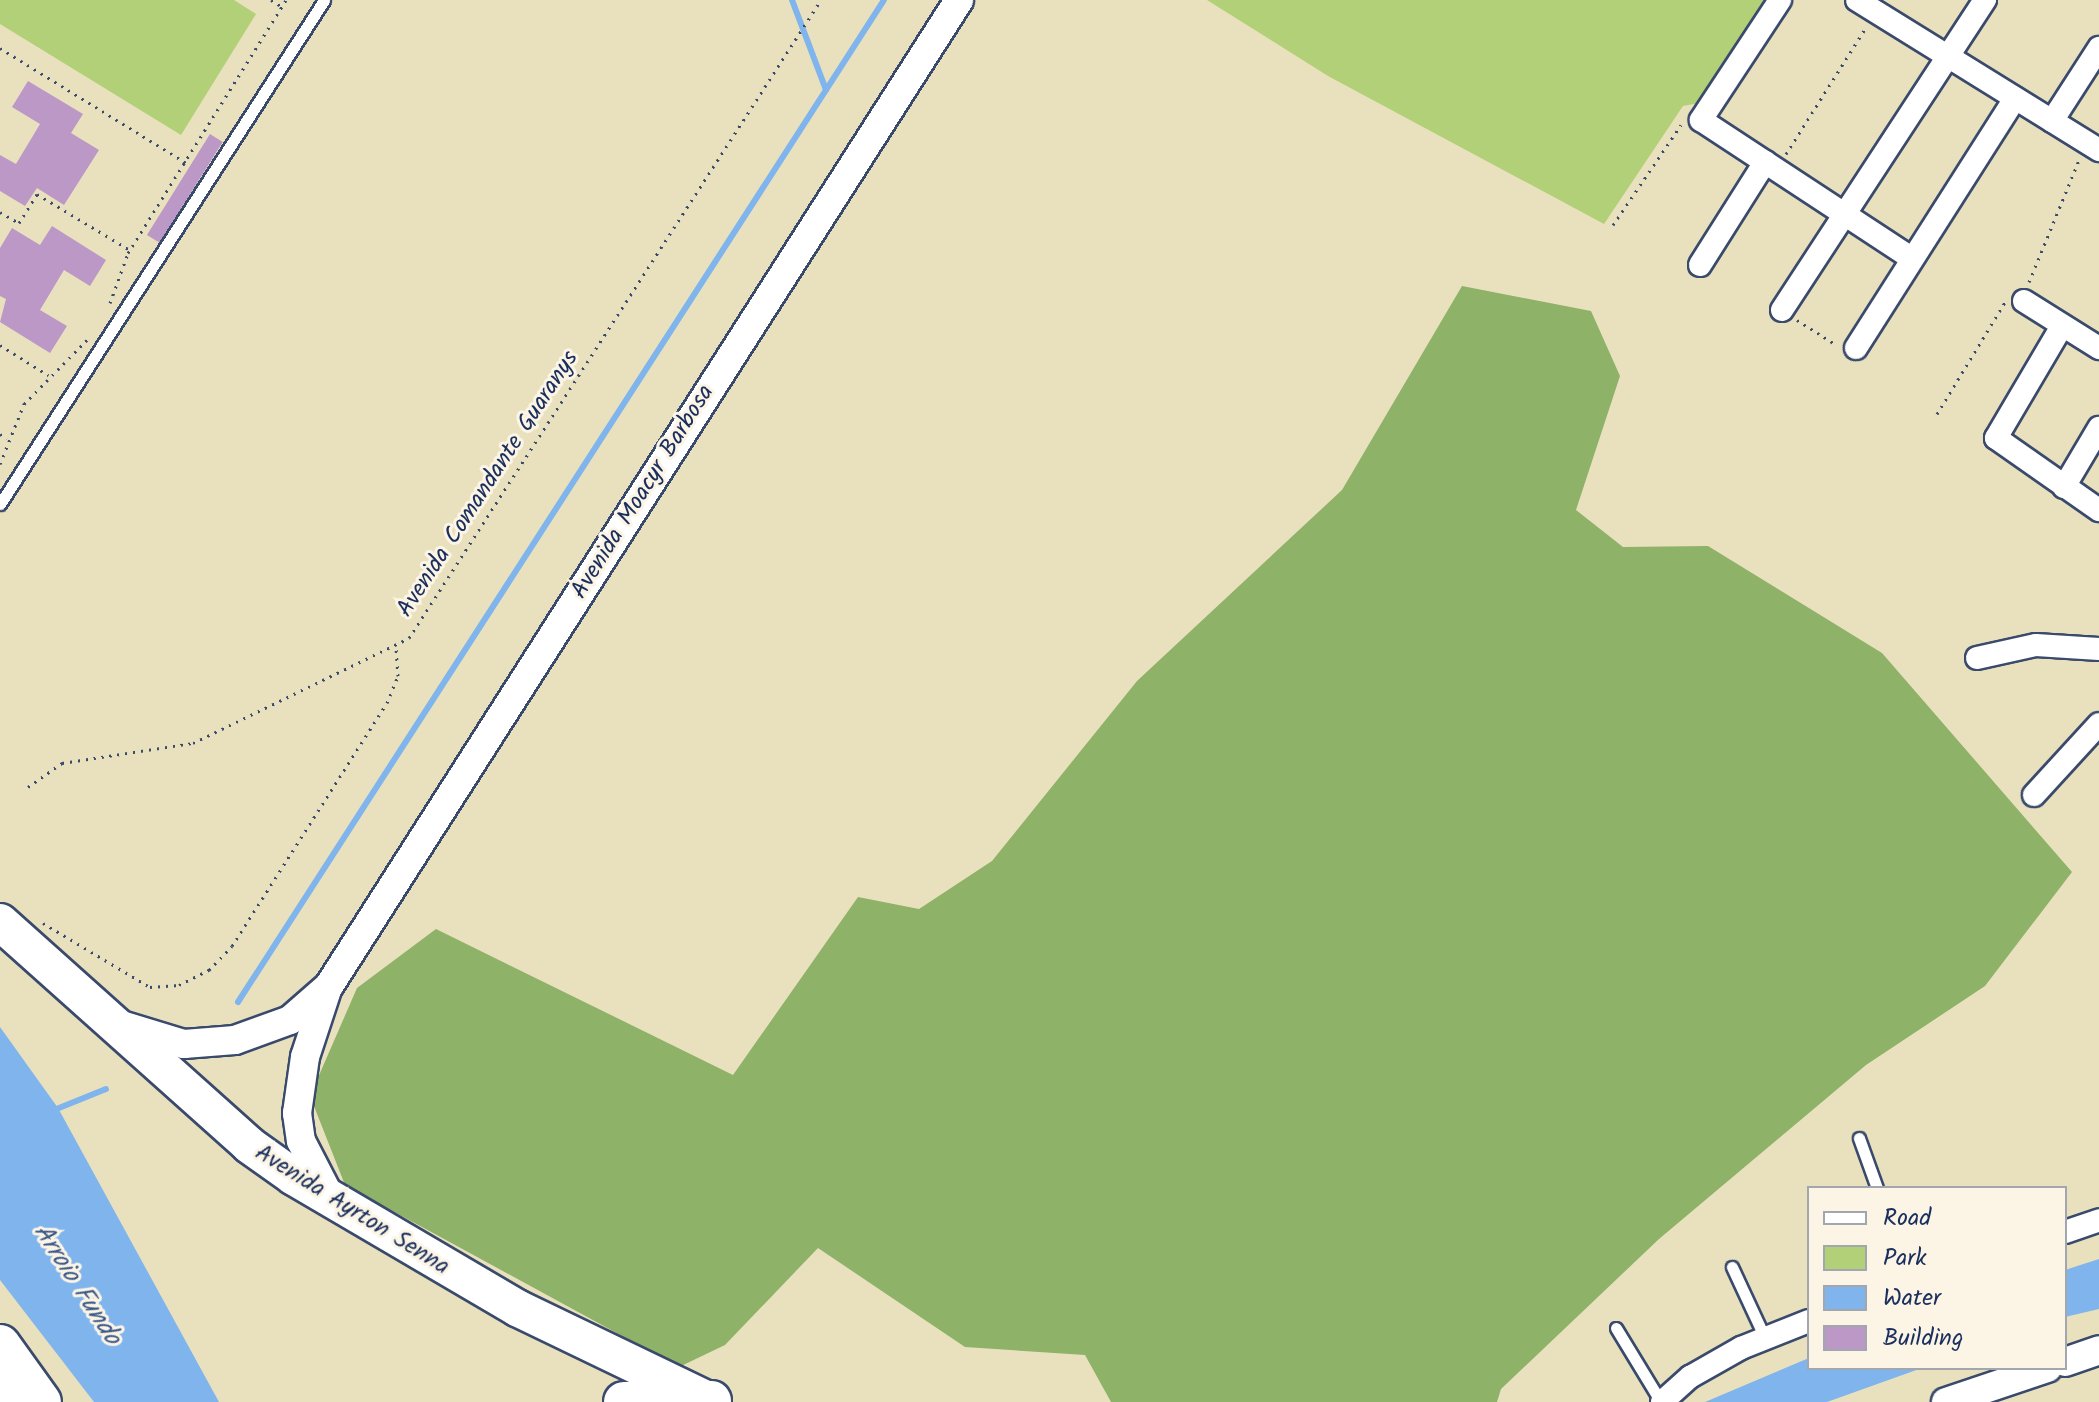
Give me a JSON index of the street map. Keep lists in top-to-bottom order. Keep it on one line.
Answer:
{"streets":{"highway":["Avenida Ayrton Senna"],"street":["Avenida Moacyr Barbosa"],"path":["Avenida Comandante Guaranys"]},"crossings":[["Avenida Moacyr Barbosa","Avenida Ayrton Senna"]],"water":["Arroio Fundo"],"legend":["Road","Park","Water","Building"]}
